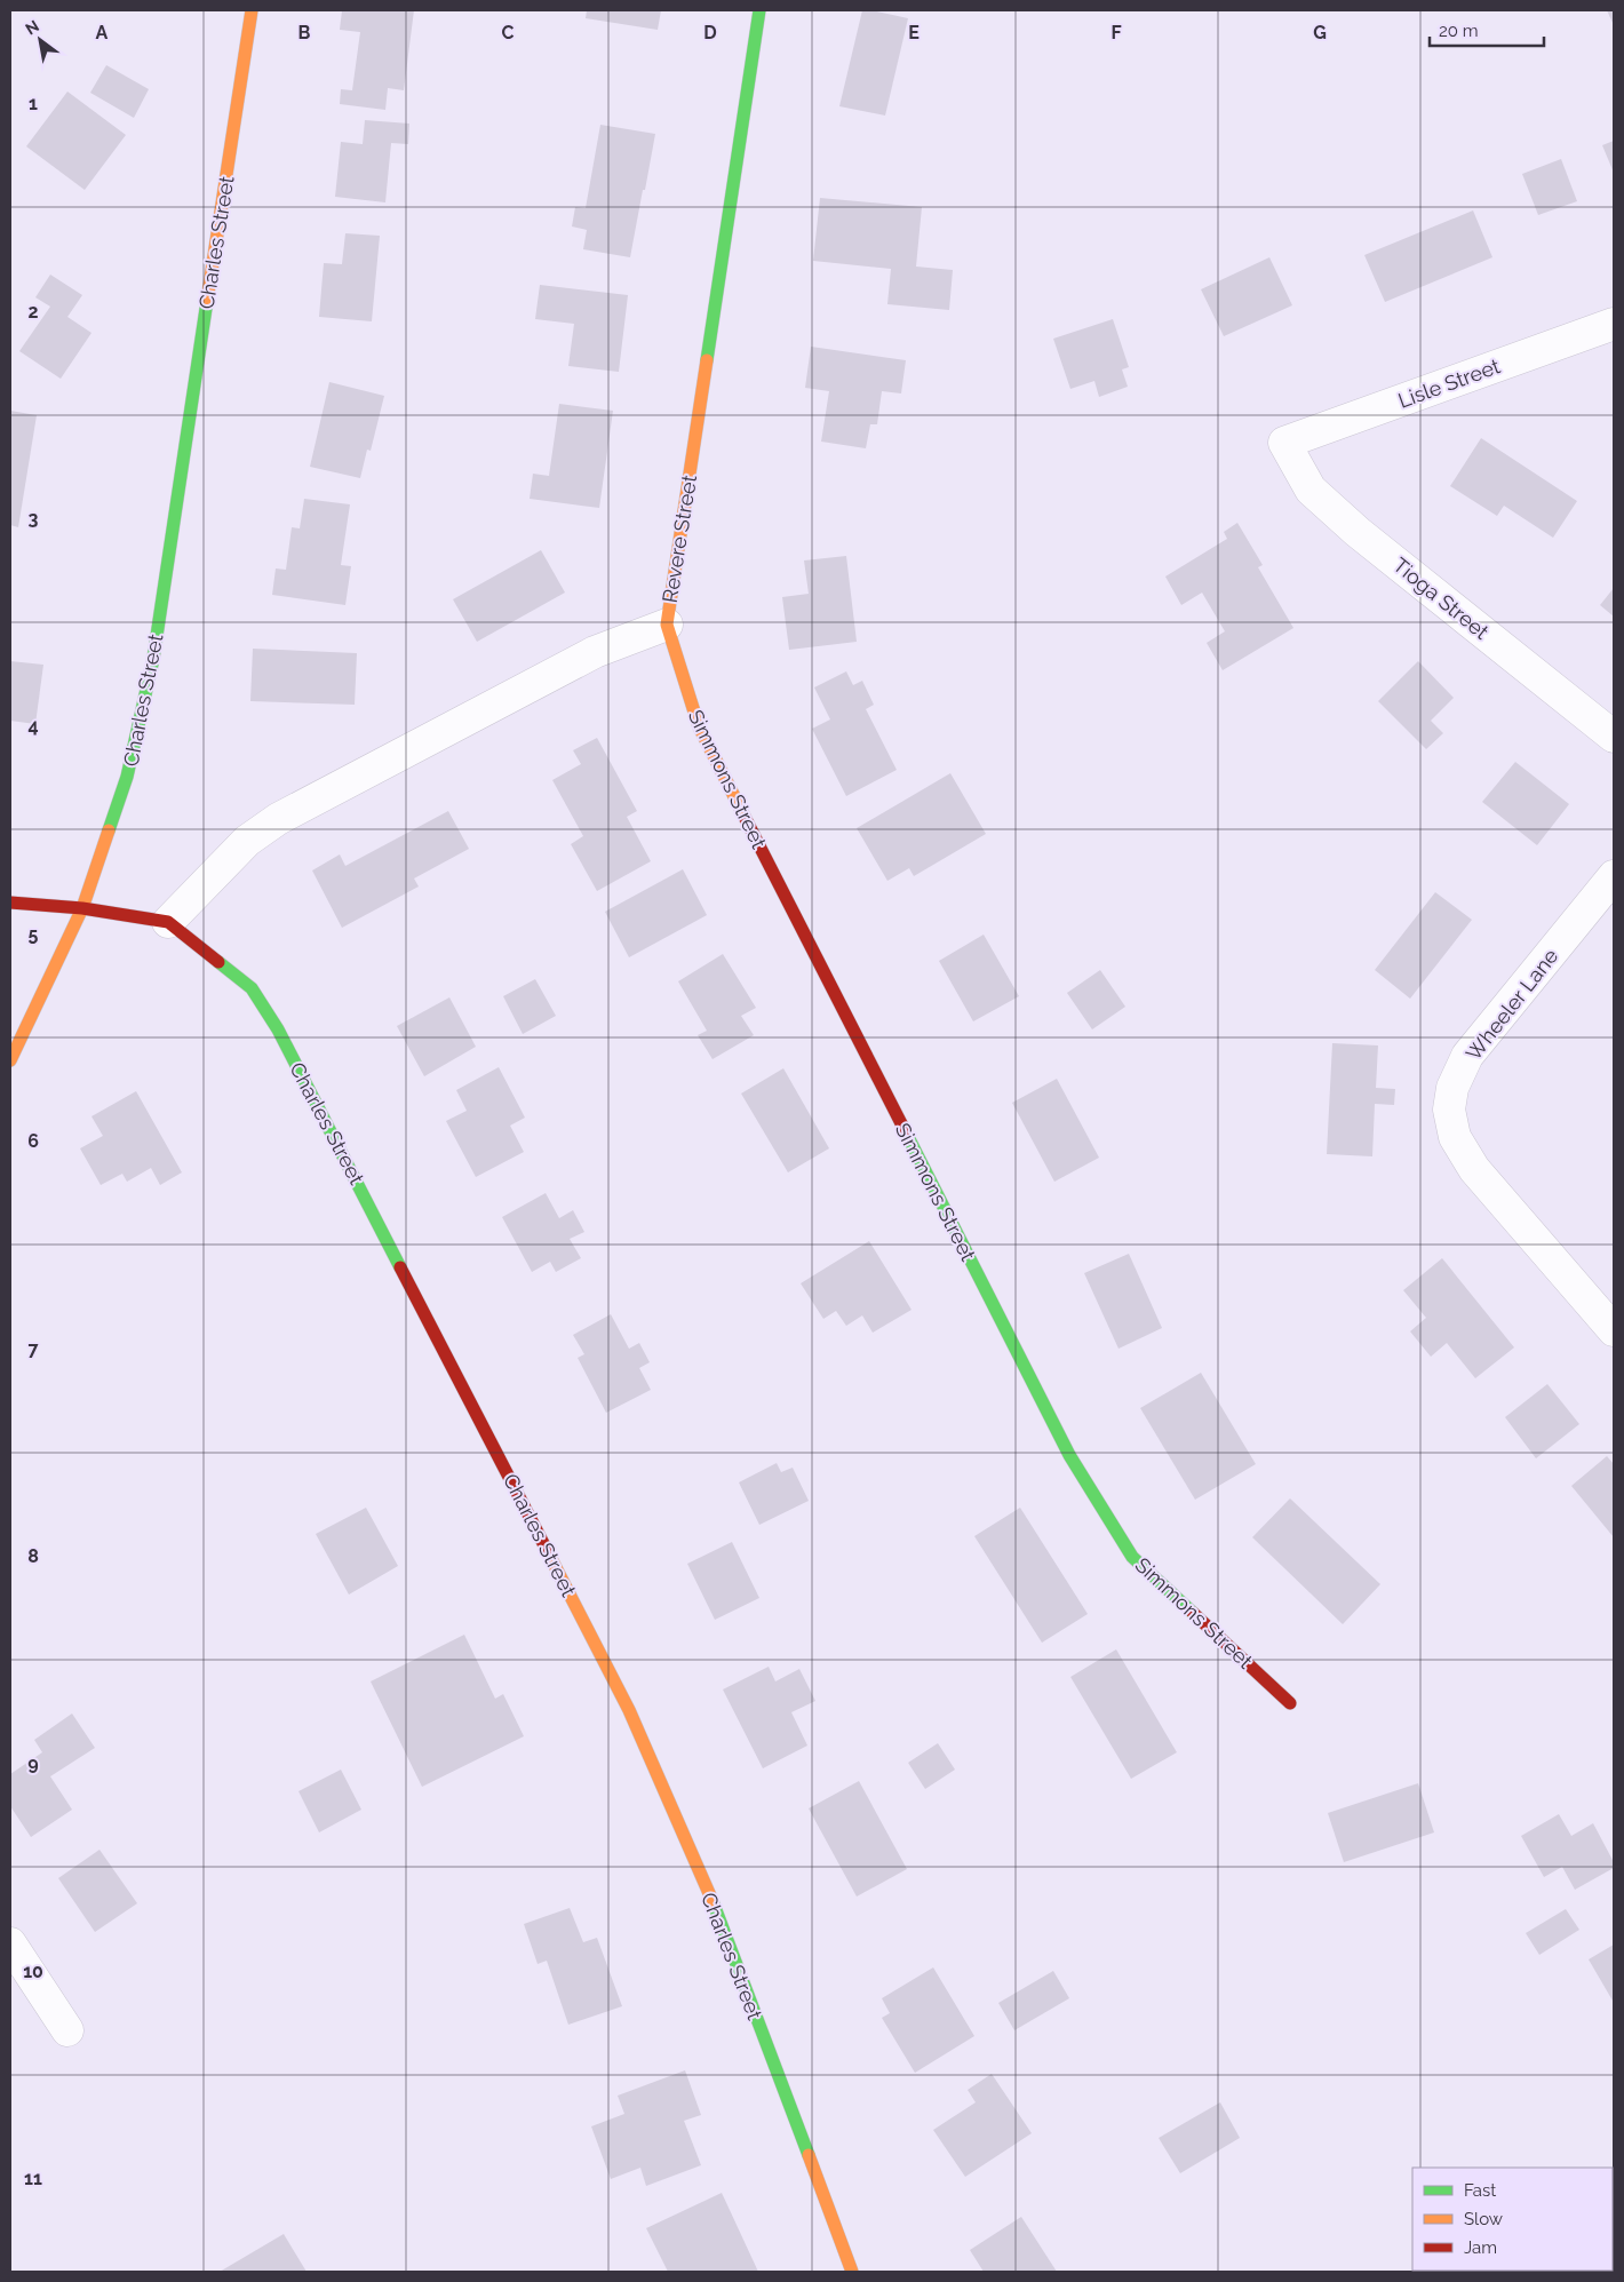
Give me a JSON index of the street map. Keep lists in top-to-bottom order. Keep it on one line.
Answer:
{"streets":{"street":["Charles Street","Lisle Street","Revere Street","Tioga Street","Simmons Street","Wheeler Lane"]},"crossings":[["Charles Street","Revere Street"],["Lisle Street","Tioga Street"],["Revere Street","Simmons Street"]],"legend":["Fast","Slow","Jam"],"scale_bar":"20 m","north":"top left","grid":{"columns":["A","B","C","D","E","F","G"],"rows":["1","2","3","4","5","6","7","8","9","10","11"]}}
